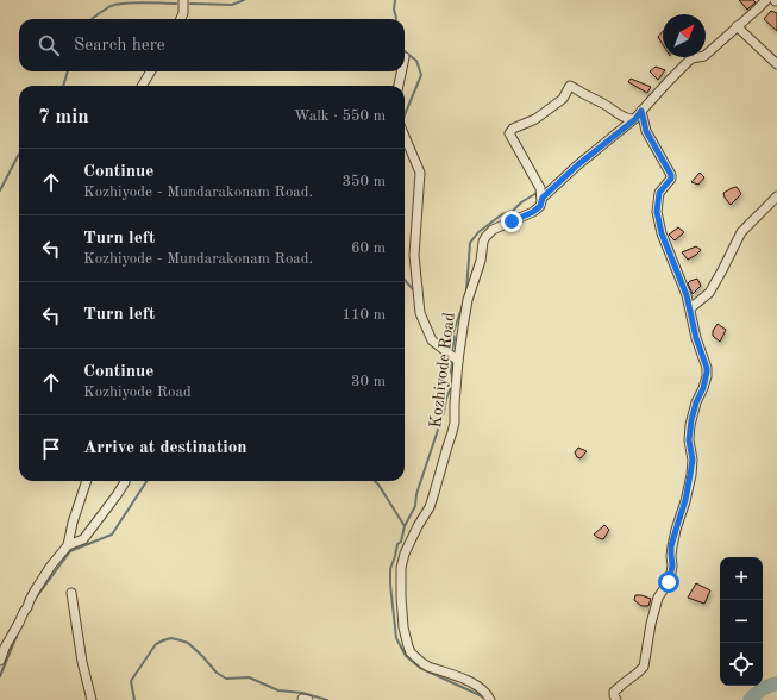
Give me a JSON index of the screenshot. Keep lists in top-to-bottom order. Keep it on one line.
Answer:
{"streets":{"street":["Kozhiyode Road"]},"north":"top right","page":{"search":"Search here","heading":["7 min","Walk · 550 m"],"list":[["Continue","Kozhiyode - Mundarakonam Road.","350 m"],["Turn left","Kozhiyode - Mundarakonam Road.","60 m"],["Turn left","110 m"],["Continue","Kozhiyode Road","30 m"],"Arrive at destination"],"map_buttons":["+","−"]}}
